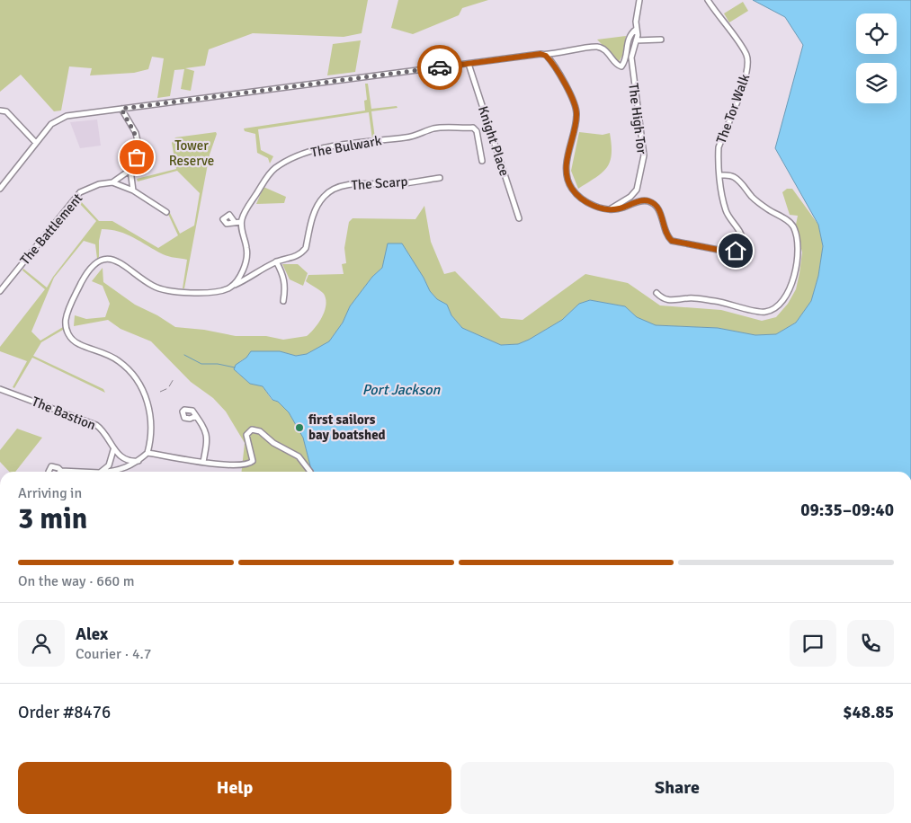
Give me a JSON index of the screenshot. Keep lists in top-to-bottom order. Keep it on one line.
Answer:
{"streets":{"street":["The Tor Walk","The High Tor","Knight Place","The Bulwark","The Scarp","The Battlement","The Bastion"]},"water":["Port Jackson"],"parks":["Tower Reserve"],"places":["first sailors bay boatshed"],"page":{"heading":["3 min","Arriving in","09:35–09:40"],"panel":["Alex","Courier · 4.7","Order #8476","$48.85"],"bar":"On the way · 660 m","buttons":["Help","Share"]}}
